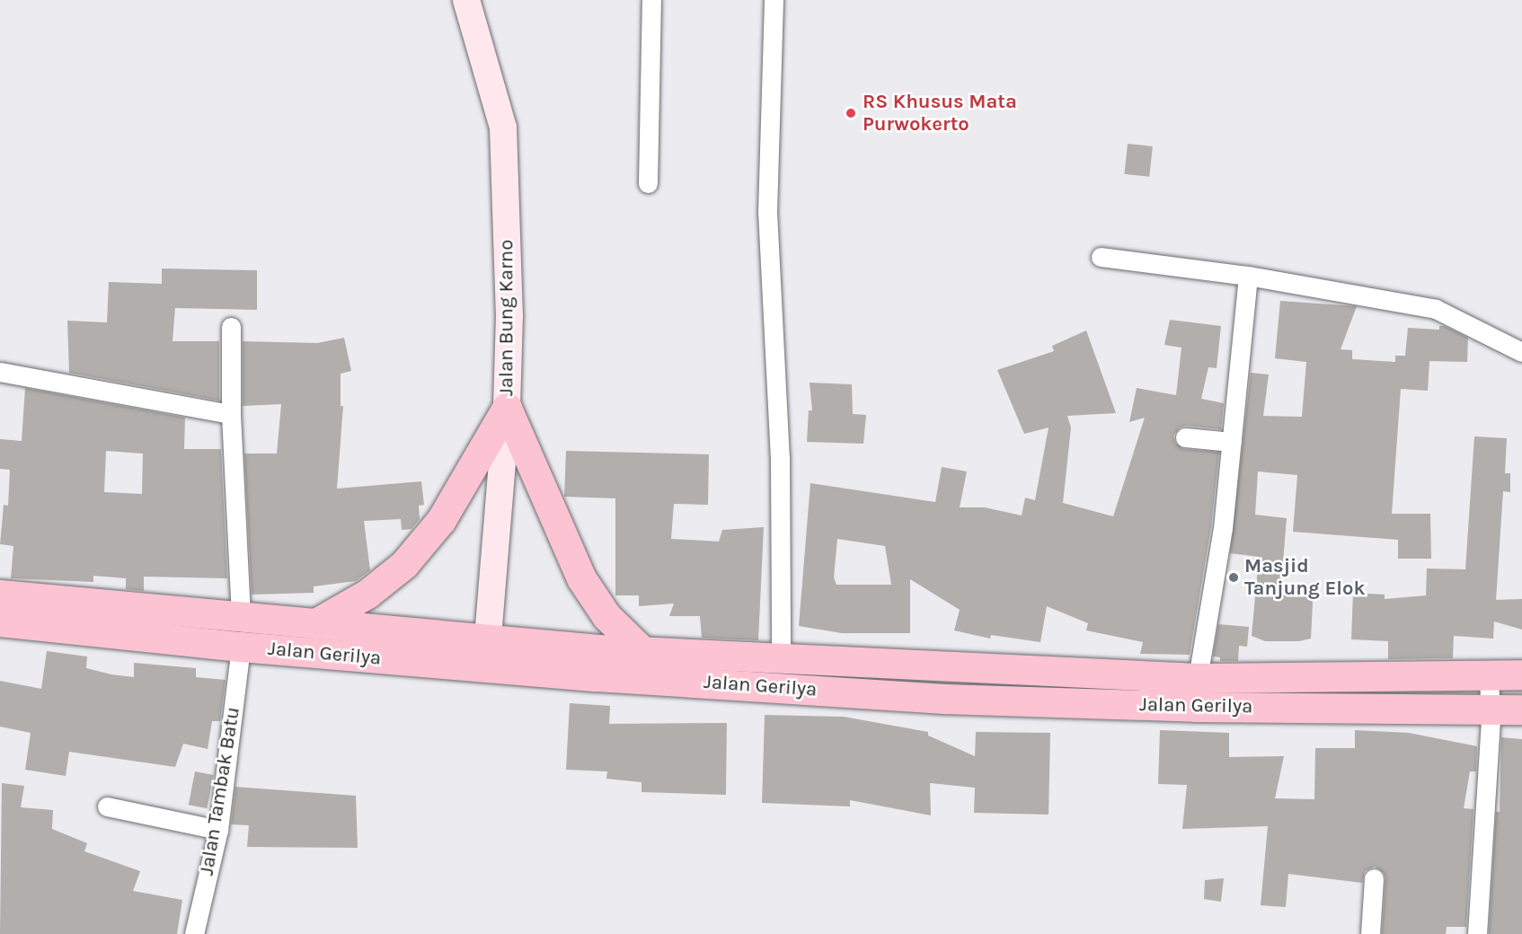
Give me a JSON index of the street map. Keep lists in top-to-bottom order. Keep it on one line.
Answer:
{"streets":{"highway":["Jalan Gerilya"],"main road":["Jalan Bung Karno"],"street":["Jalan Tambak Batu"]},"crossings":[["Jalan Bung Karno","Jalan Gerilya"],["Jalan Gerilya","Jalan Tambak Batu"]],"places":["RS Khusus Mata Purwokerto","Masjid Tanjung Elok"]}
